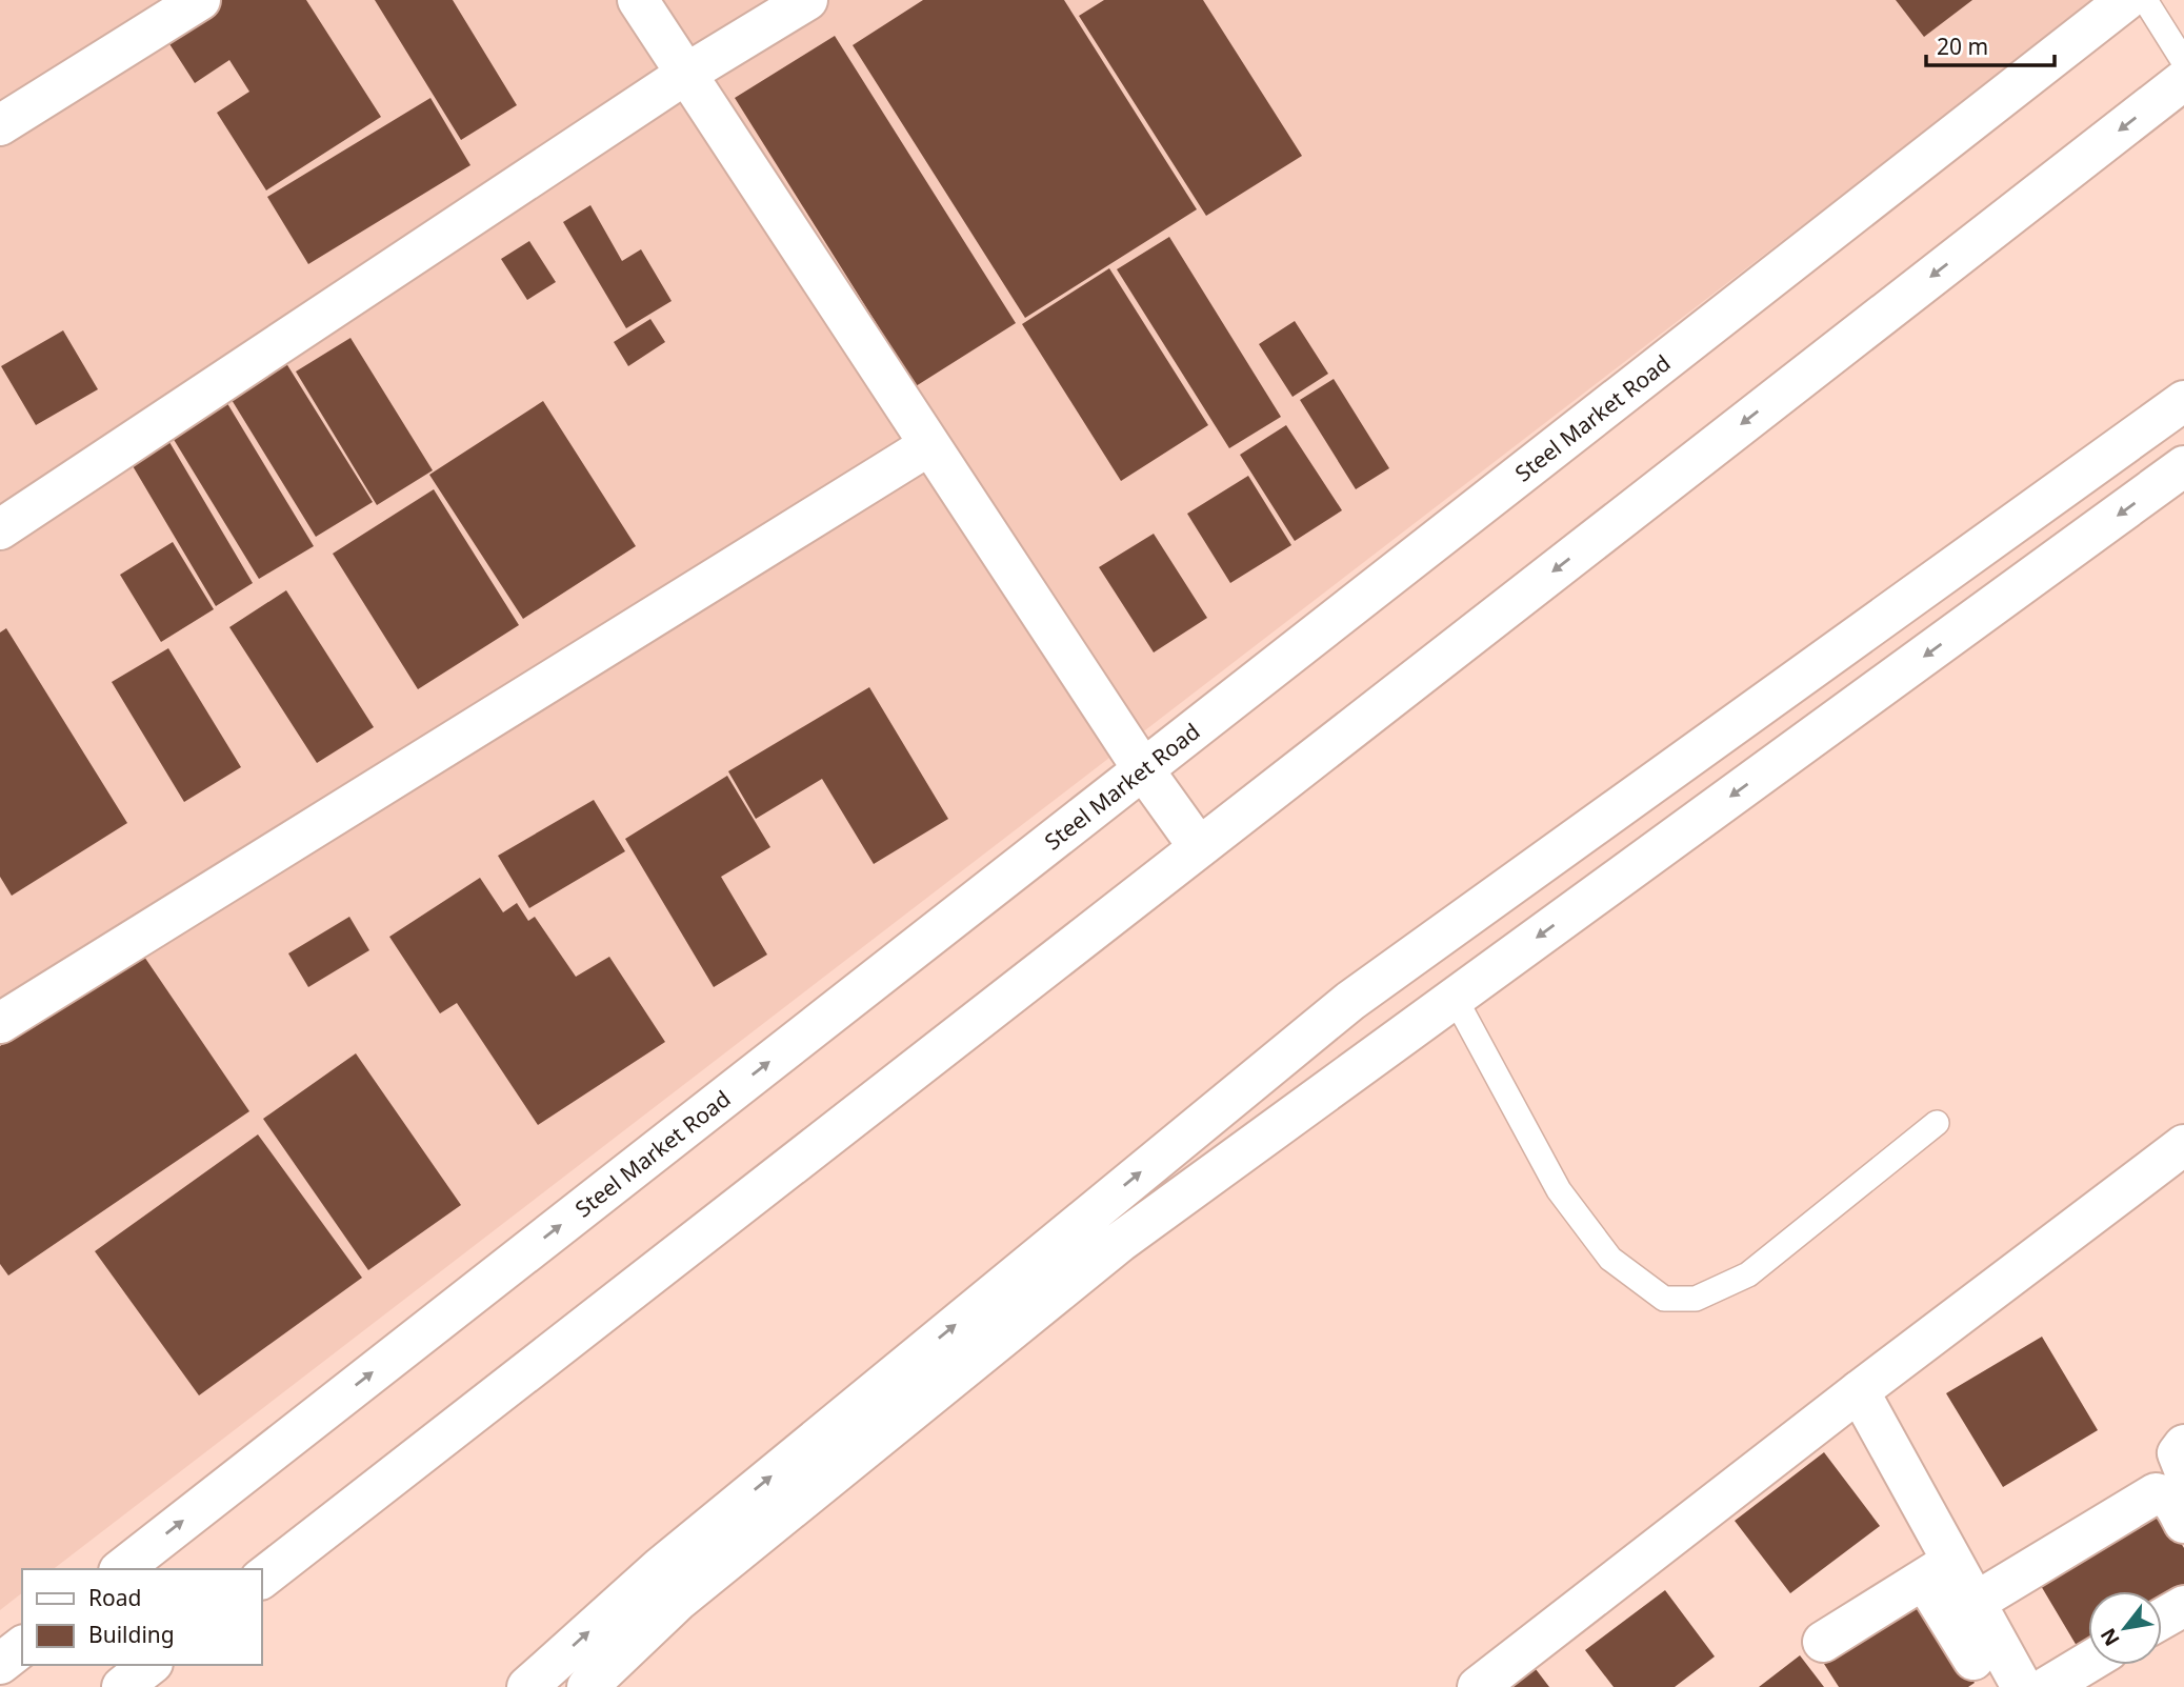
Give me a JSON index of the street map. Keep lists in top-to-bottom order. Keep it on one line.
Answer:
{"streets":{"main road":["Steel Market Road"]},"legend":["Road","Building"],"scale_bar":"20 m","north":"bottom left"}
